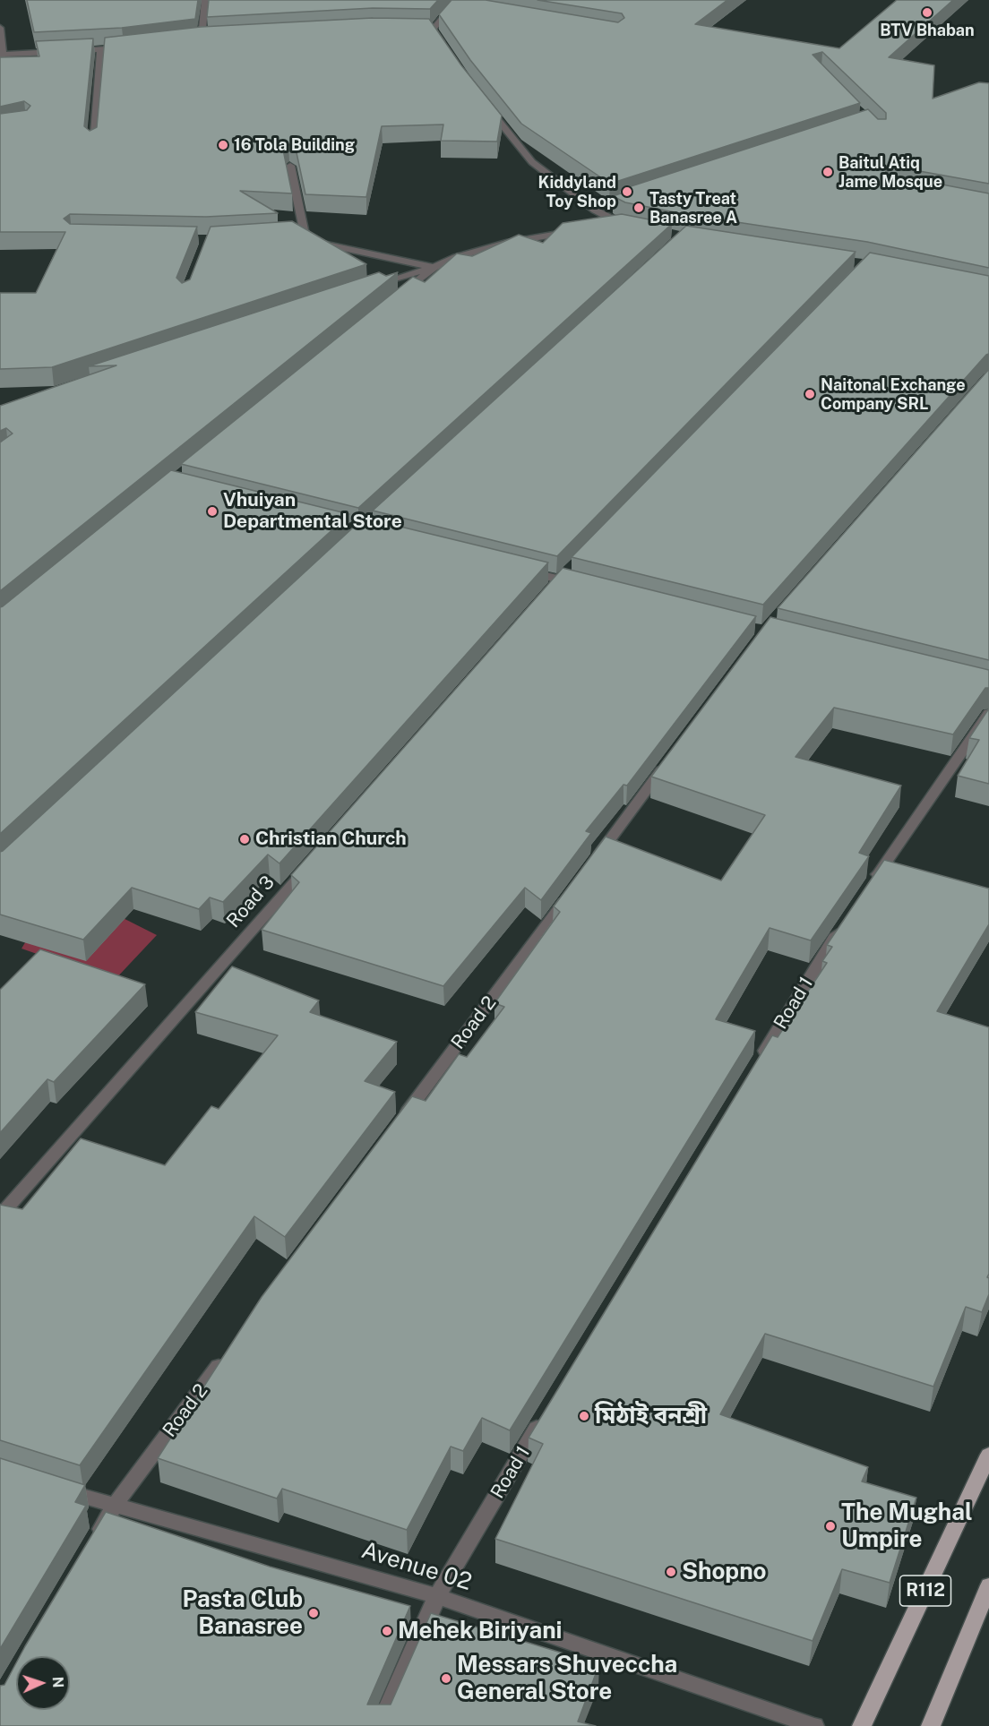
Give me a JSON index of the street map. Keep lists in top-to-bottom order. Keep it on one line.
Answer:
{"streets":{"main road":["R112"],"street":["Road 3","Road 1","Road 2","Avenue 02"]},"crossings":[["Road 1","Avenue 02"],["Road 2","Avenue 02"]],"places":["BTV Bhaban","16 Tola Building","Baitul Atiq Jame Mosque","Kiddyland Toy Shop","Tasty Treat Banasree A","Naitonal Exchange Company SRL","Vhuiyan Departmental Store","Christian Church","মিঠাই বনশ্রী","The Mughal Umpire","Shopno","Pasta Club Banasree","Mehek Biriyani","Messars Shuveccha General Store"],"north":"right"}
